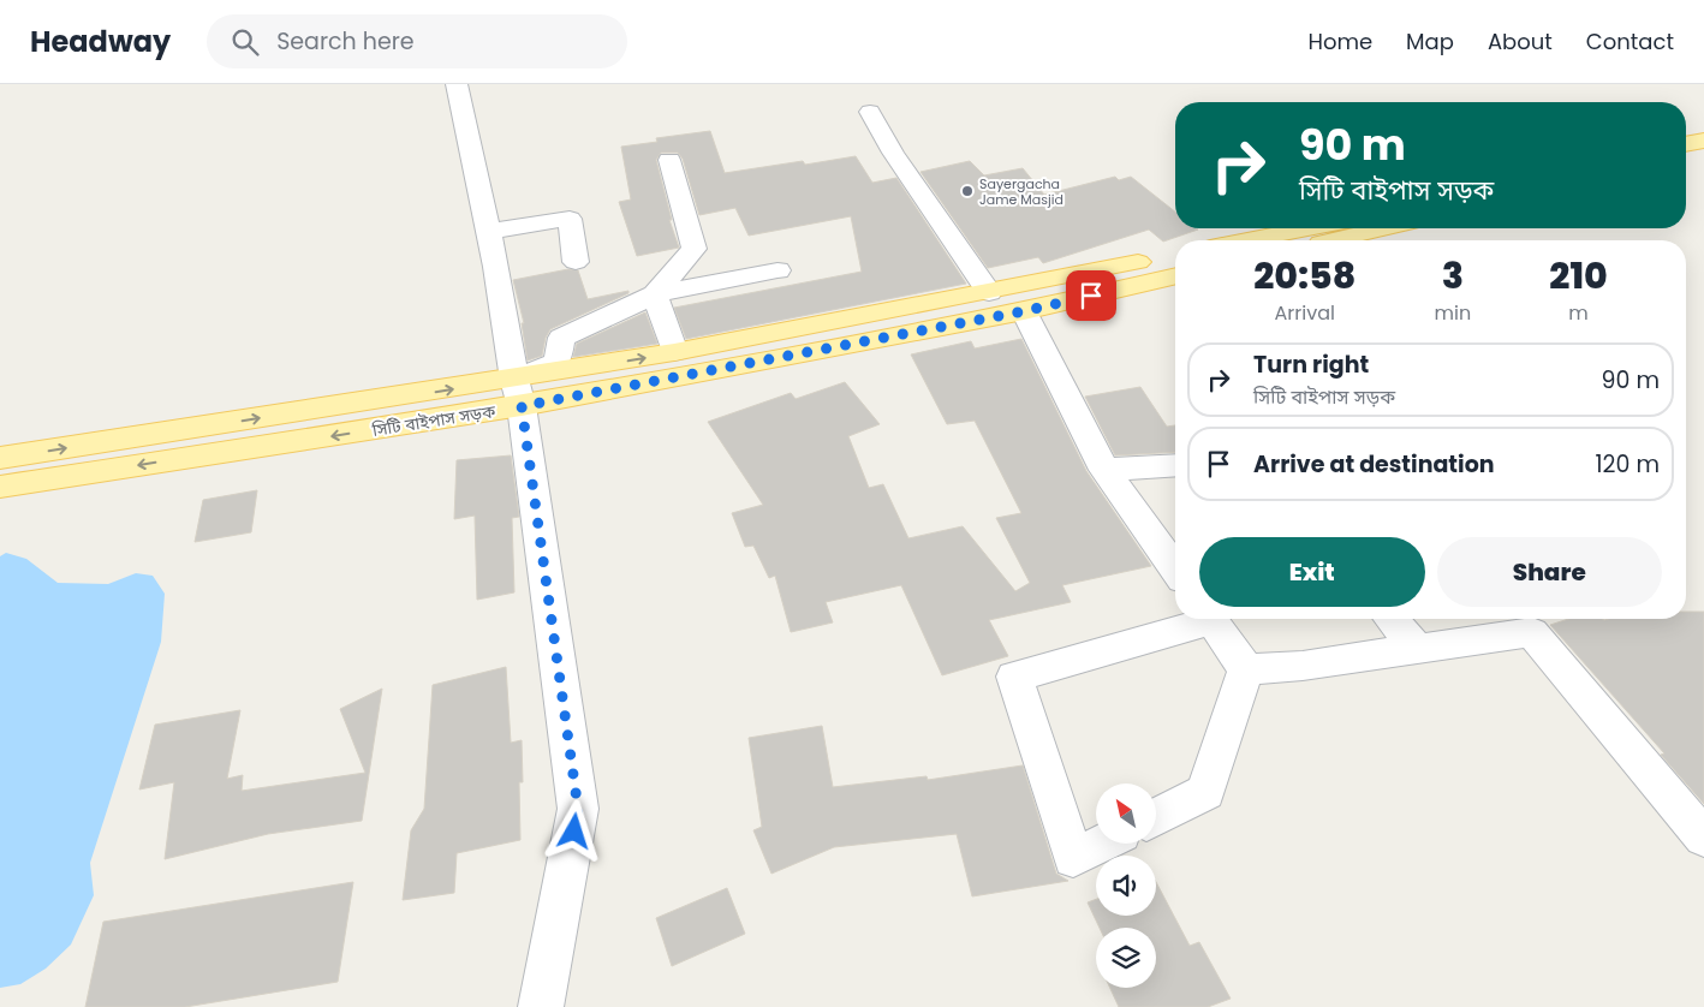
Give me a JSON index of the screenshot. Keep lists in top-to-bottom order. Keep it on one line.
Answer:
{"streets":{"main road":["সিটি বাইপাস সড়ক"]},"places":["Sayergacha Jame Masjid"],"north":"top left","page":{"header":"Headway","search":"Search here","nav":["Home","Map","About","Contact"],"turn":["90 m","সিটি বাইপাস সড়ক"],"eta":["20:58","Arrival","3","min","210","m"],"list":[{"name":"Turn right","note":"সিটি বাইপাস সড়ক","value":"90 m"},{"name":"Arrive at destination","value":"120 m"}],"buttons":["Exit","Share"]}}
